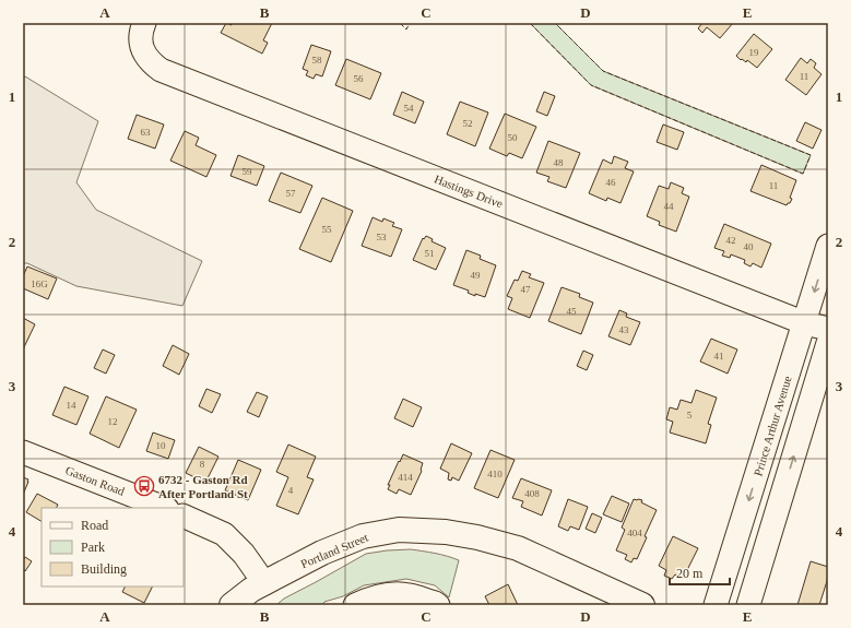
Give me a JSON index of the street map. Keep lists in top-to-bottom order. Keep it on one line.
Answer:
{"streets":{"main road":["Portland Street"],"street":["Hastings Drive","Prince Arthur Avenue","Gaston Road"]},"crossings":[["Hastings Drive","Prince Arthur Avenue"]],"places":{"bus stop":["6732 - Gaston Rd After Portland St"]},"house_numbers":["19","58","11","56","54","52","63","50","48","59","46","11","57","44","55","53","42","40","51","49","16G","47","45","43","41","14","5","12","10","8","410","414","4","408","404"],"legend":["Road","Park","Building"],"scale_bar":"20 m","grid":{"columns":["A","B","C","D","E"],"rows":["1","2","3","4"]}}
